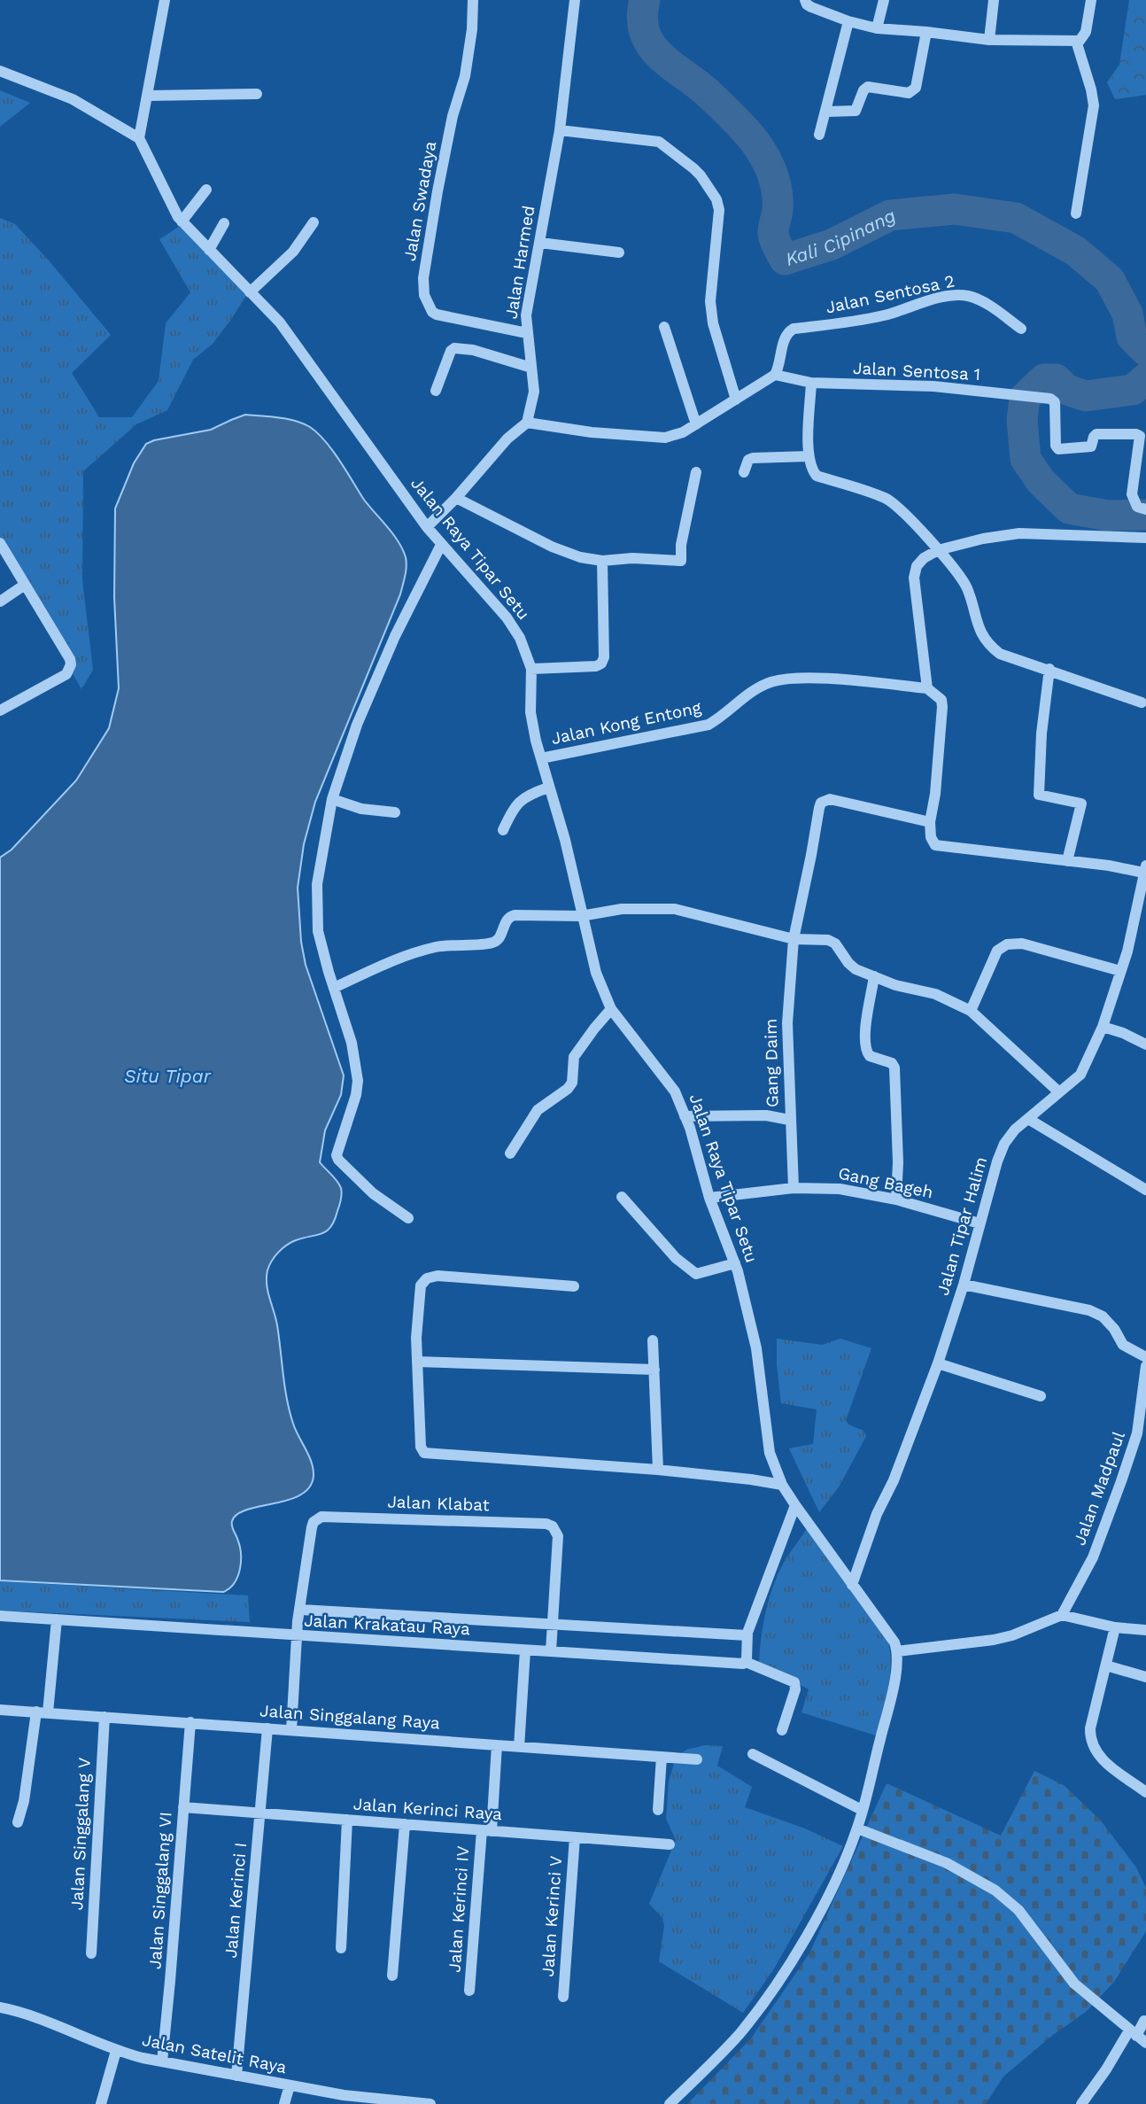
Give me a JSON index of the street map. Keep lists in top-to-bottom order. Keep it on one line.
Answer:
{"streets":{"street":["Jalan Swadaya","Jalan Harmed","Jalan Sentosa 2","Jalan Sentosa 1","Jalan Raya Tipar Setu","Jalan Kong Entong","Gang Daim","Gang Bageh","Jalan Tipar Halim","Jalan Madpaul","Jalan Klabat","Jalan Krakatau Raya","Jalan Singgalang Raya","Jalan Kerinci Raya","Jalan Singgalang V","Jalan Singgalang VI","Jalan Kerinci I","Jalan Kerinci IV","Jalan Kerinci V","Jalan Satelit Raya"]},"crossings":[["Jalan Swadaya","Jalan Harmed"],["Jalan Sentosa 2","Jalan Sentosa 1"],["Jalan Raya Tipar Setu","Jalan Kong Entong"],["Jalan Raya Tipar Setu","Gang Bageh"],["Jalan Raya Tipar Setu","Jalan Tipar Halim"],["Gang Daim","Gang Bageh"],["Gang Bageh","Jalan Tipar Halim"],["Jalan Klabat","Jalan Krakatau Raya"],["Jalan Klabat","Jalan Singgalang Raya"],["Jalan Singgalang Raya","Jalan Singgalang V"],["Jalan Singgalang Raya","Jalan Singgalang VI"],["Jalan Singgalang Raya","Jalan Kerinci I"],["Jalan Singgalang Raya","Jalan Kerinci IV"],["Jalan Kerinci Raya","Jalan Singgalang VI"],["Jalan Kerinci Raya","Jalan Kerinci I"],["Jalan Kerinci Raya","Jalan Kerinci IV"],["Jalan Kerinci Raya","Jalan Kerinci V"],["Jalan Singgalang VI","Jalan Satelit Raya"],["Jalan Kerinci I","Jalan Satelit Raya"]],"water":["Kali Cipinang","Situ Tipar"]}
